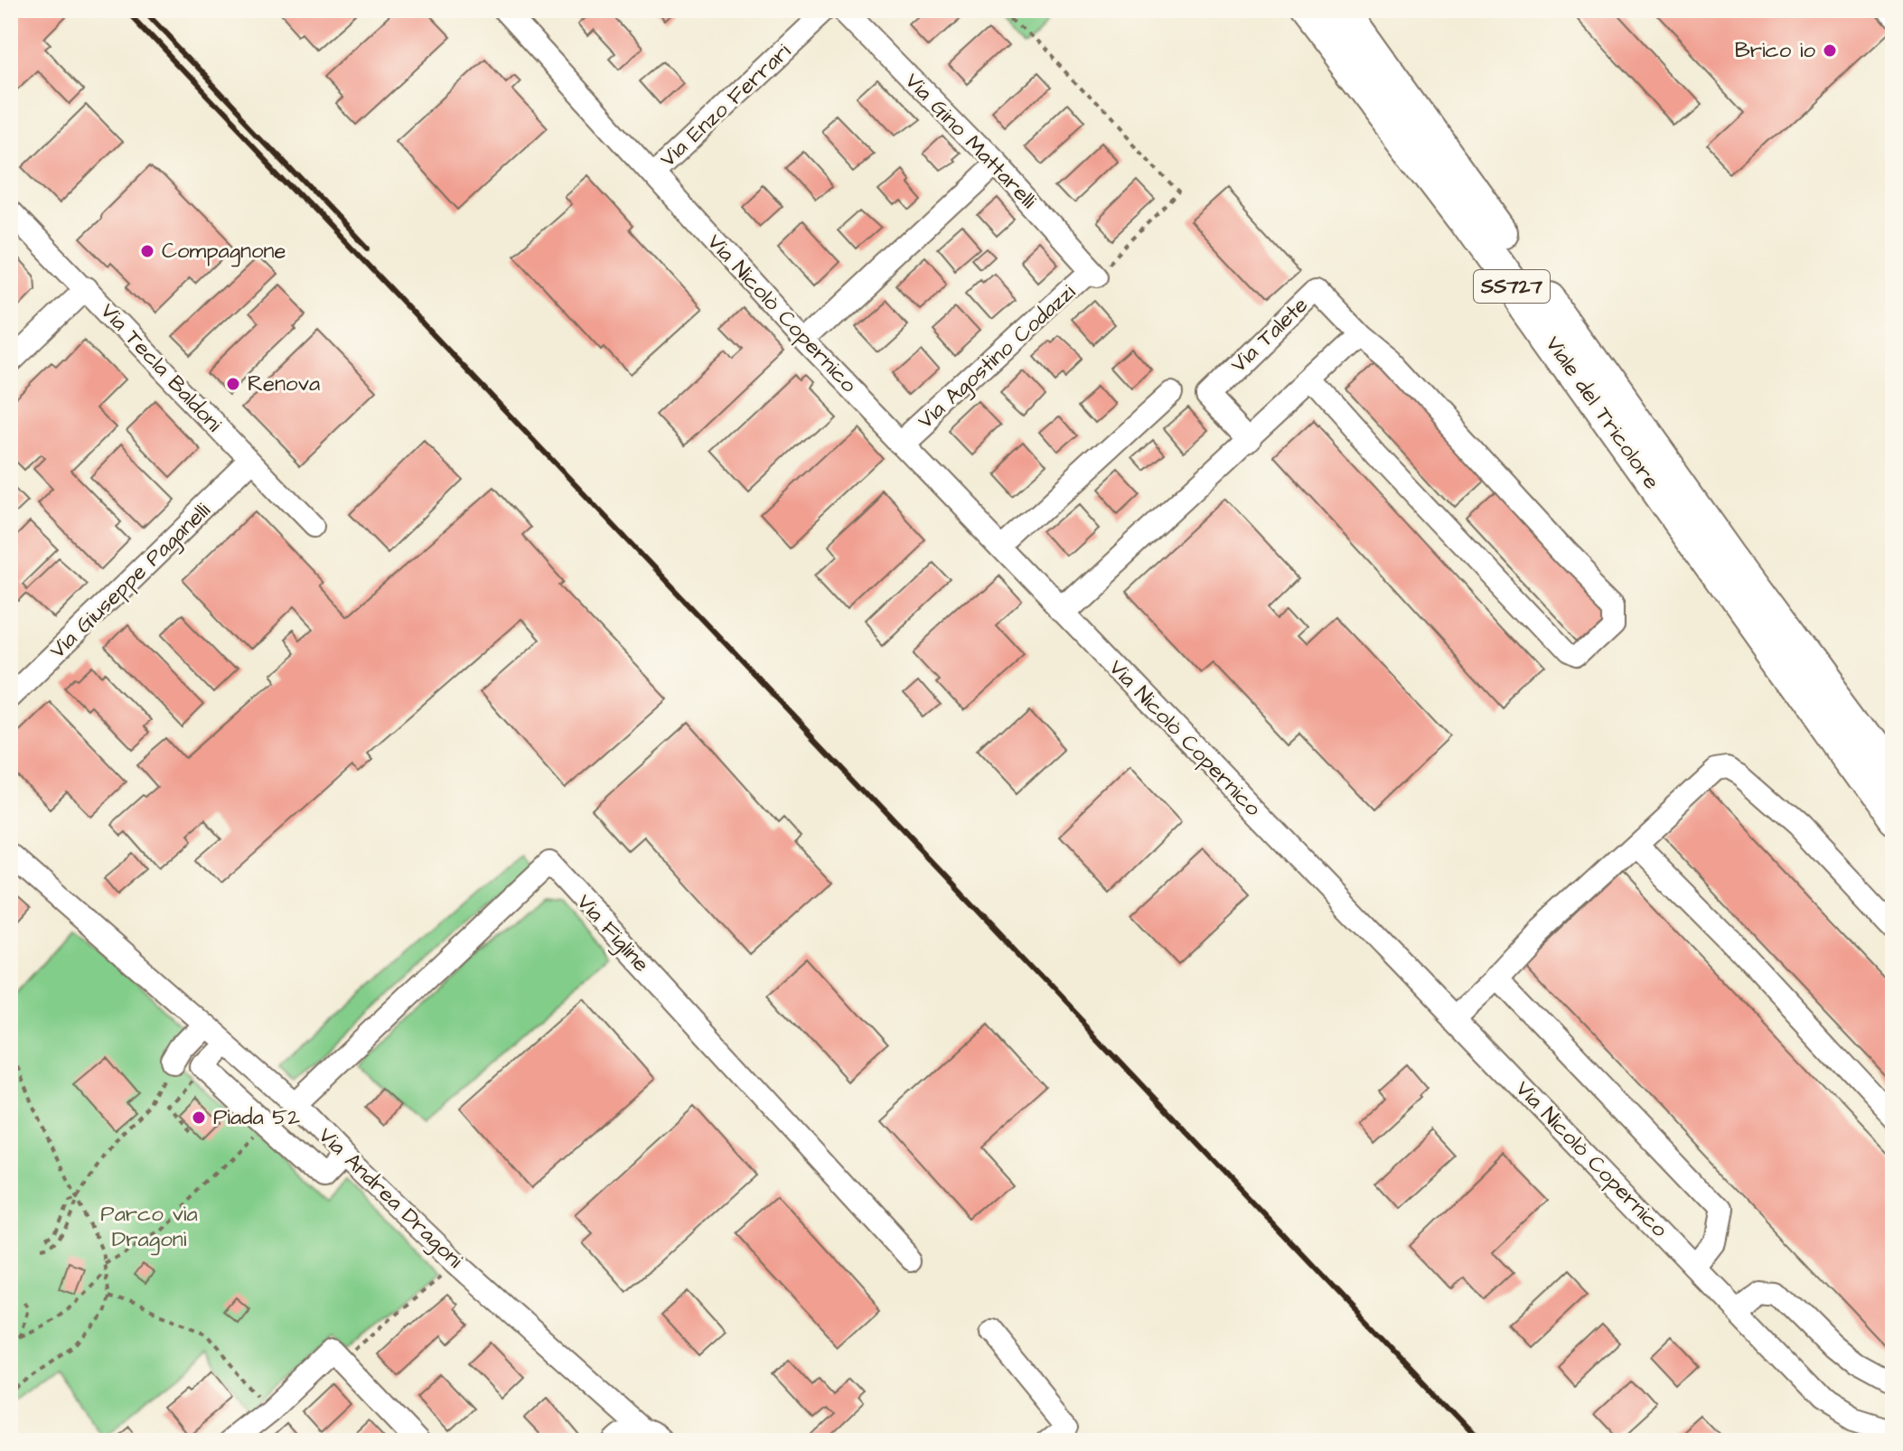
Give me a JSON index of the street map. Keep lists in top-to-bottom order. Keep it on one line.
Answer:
{"streets":{"highway":["SS727","Viale del Tricolore"],"street":["Via Enzo Ferrari","Via Gino Mattarelli","Via Nicolò Copernico","Via Talete","Via Agostino Codazzi","Via Tecla Baldoni","Via Giuseppe Paganelli","Via Figline","Via Andrea Dragoni"]},"crossings":[["Via Enzo Ferrari","Via Nicolò Copernico"],["Via Gino Mattarelli","Via Agostino Codazzi"],["Via Nicolò Copernico","Via Agostino Codazzi"],["Via Tecla Baldoni","Via Giuseppe Paganelli"],["Via Figline","Via Andrea Dragoni"]],"parks":["Parco via Dragoni"],"places":["Brico io","Compagnone","Renova","Piada 52"]}
